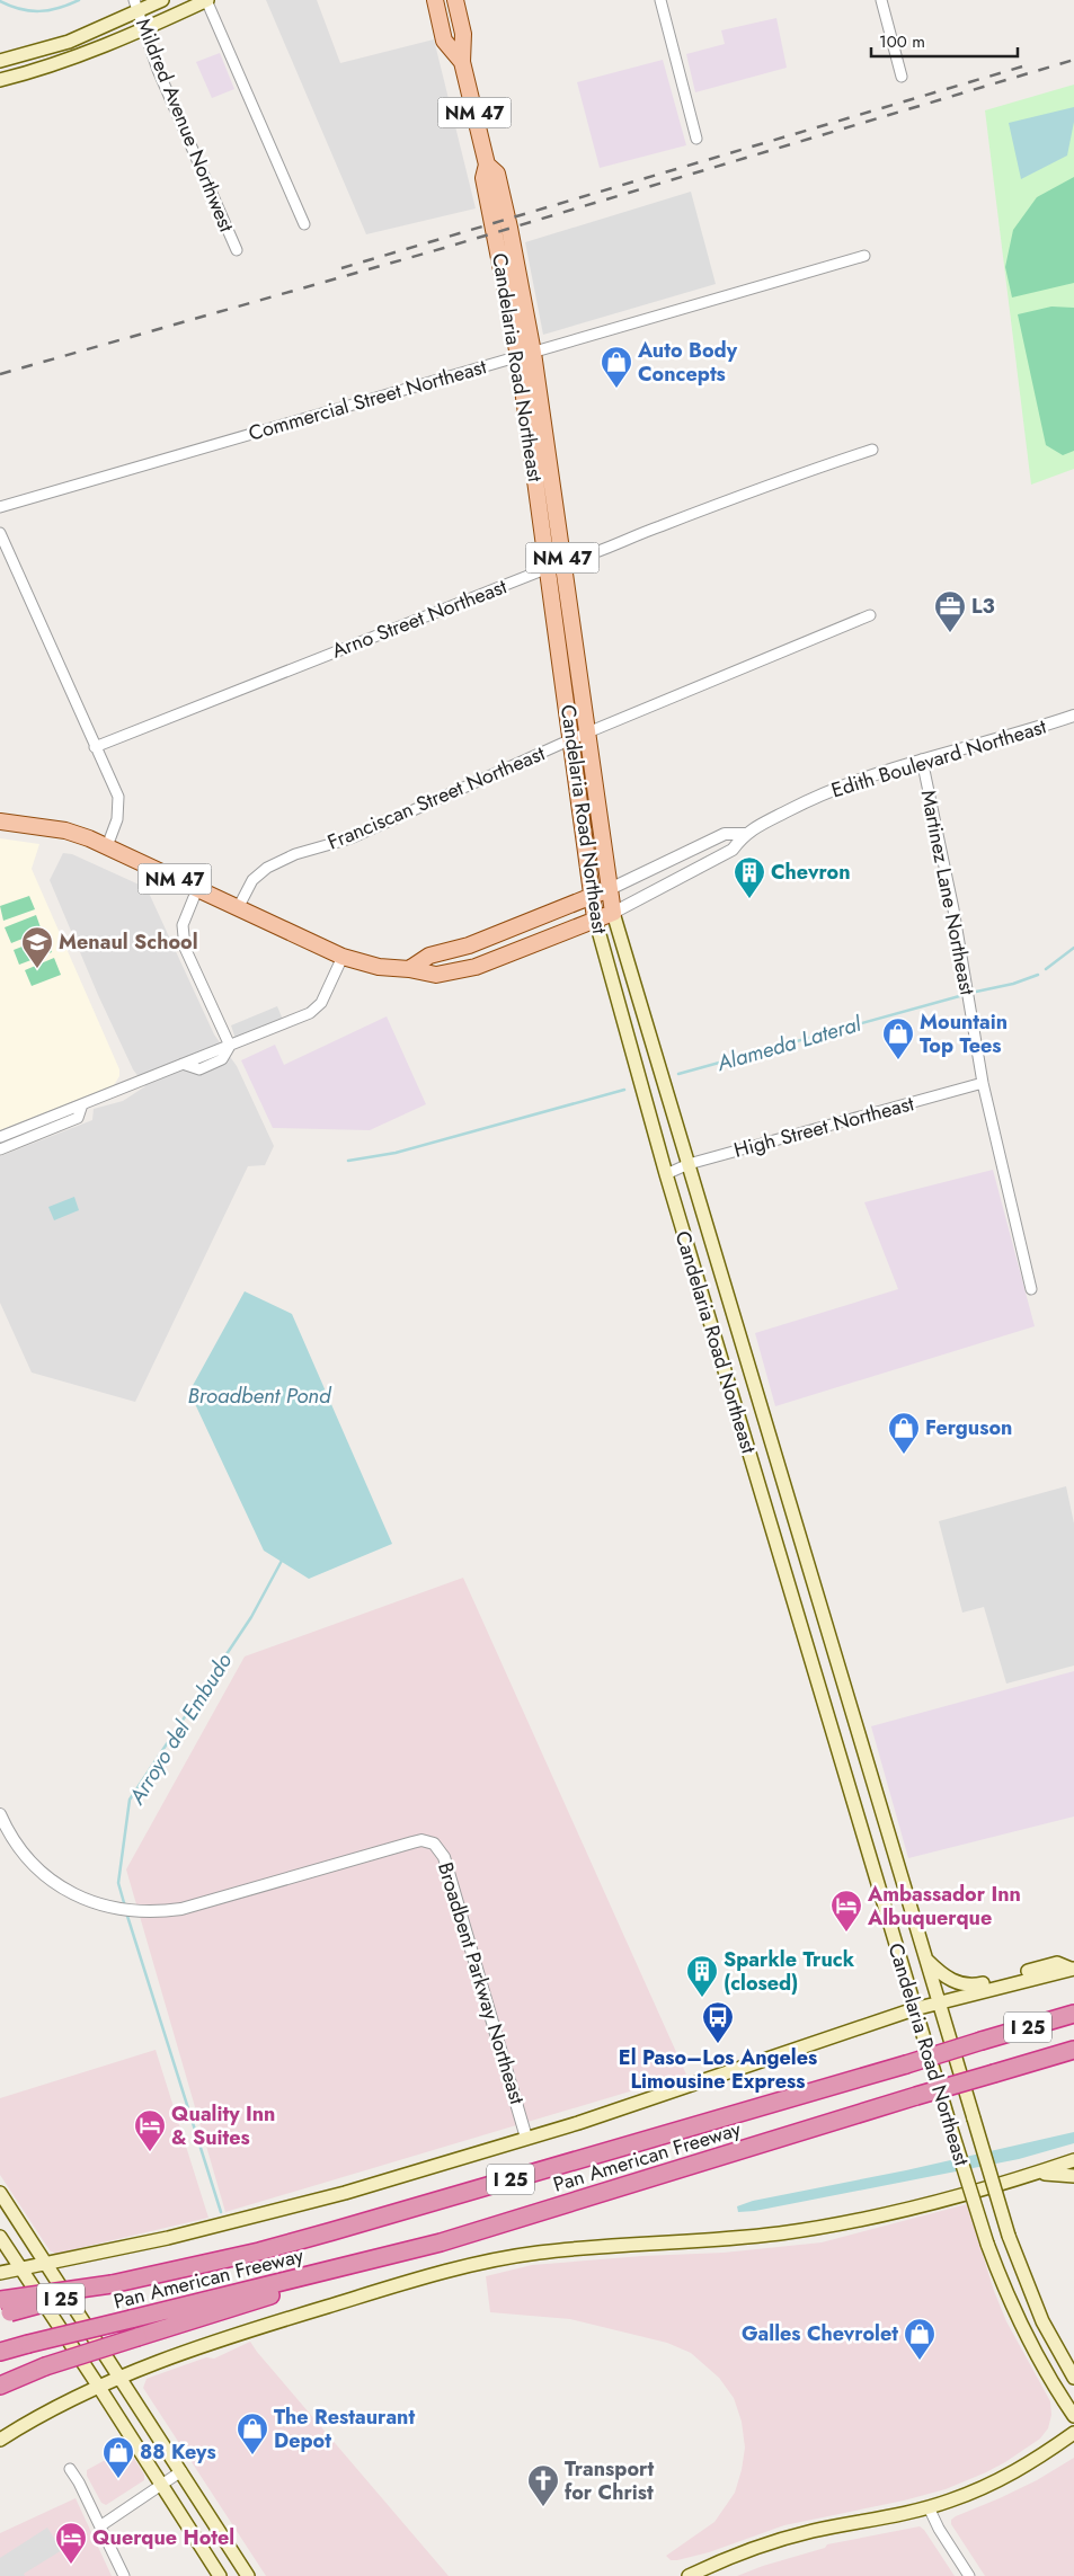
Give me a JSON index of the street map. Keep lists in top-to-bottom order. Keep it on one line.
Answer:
{"streets":{"highway":["I 25","Pan American Freeway"],"main road":["NM 47","Candelaria Road Northeast","Edith Boulevard Northeast"],"street":["Mildred Avenue Northwest","Commercial Street Northeast","Arno Street Northeast","Franciscan Street Northeast","Martinez Lane Northeast","High Street Northeast","Broadbent Parkway Northeast"]},"crossings":[["NM 47","Candelaria Road Northeast"],["NM 47","Edith Boulevard Northeast"],["NM 47","Franciscan Street Northeast"],["Candelaria Road Northeast","Commercial Street Northeast"],["Candelaria Road Northeast","Arno Street Northeast"],["Candelaria Road Northeast","Edith Boulevard Northeast"],["Candelaria Road Northeast","Franciscan Street Northeast"],["Candelaria Road Northeast","High Street Northeast"],["Edith Boulevard Northeast","Martinez Lane Northeast"],["Martinez Lane Northeast","High Street Northeast"]],"water":["Alameda Lateral","Broadbent Pond","Arroyo del Embudo"],"places":{"shop":["Auto Body Concepts","Mountain Top Tees","Ferguson","Galles Chevrolet","The Restaurant Depot","88 Keys"],"office":["L3"],"building":["Chevron","Sparkle Truck (closed)"],"school or university":["Menaul School"],"hotel":["Ambassador Inn Albuquerque","Quality Inn & Suites","Querque Hotel"],"bus stop":["El Paso–Los Angeles Limousine Express"],"church":["Transport for Christ"]},"scale_bar":"100 m"}
